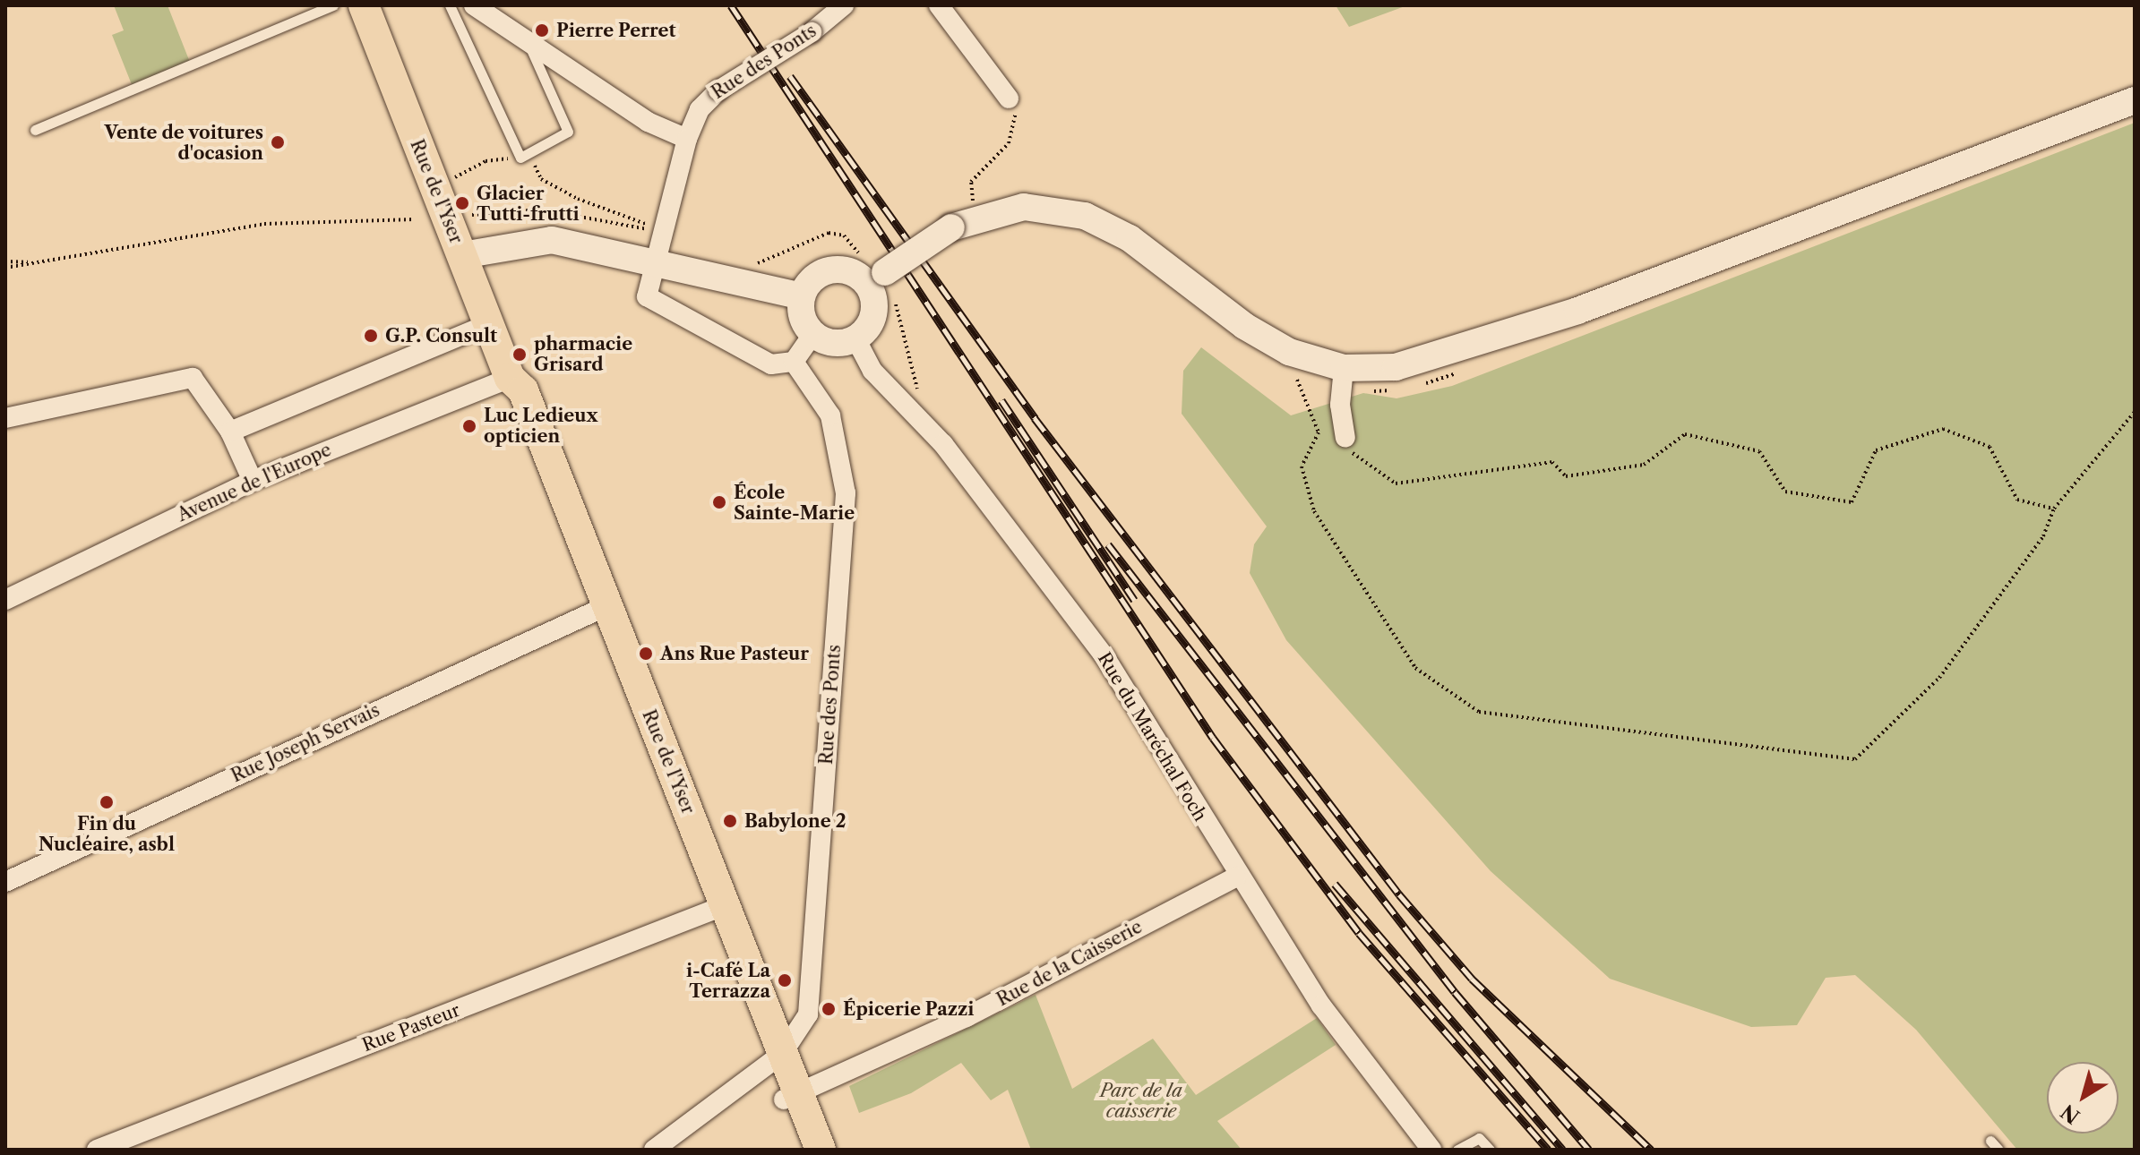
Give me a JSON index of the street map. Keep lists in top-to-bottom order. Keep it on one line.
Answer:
{"streets":{"main road":["Rue de l'Yser"],"street":["Rue des Ponts","Avenue de l'Europe","Rue du Maréchal Foch","Rue Joseph Servais","Rue de la Caisserie","Rue Pasteur"]},"crossings":[["Rue des Ponts","Rue de l'Yser"],["Rue de l'Yser","Avenue de l'Europe"],["Rue de l'Yser","Rue Joseph Servais"],["Rue de l'Yser","Rue de la Caisserie"],["Rue de l'Yser","Rue Pasteur"],["Rue du Maréchal Foch","Rue de la Caisserie"]],"parks":["Parc de la caisserie"],"places":["Pierre Perret","Vente de voitures d'ocasion","Glacier Tutti-frutti","G.P. Consult","pharmacie Grisard","Luc Ledieux opticien","École Sainte-Marie","Ans Rue Pasteur","Fin du Nucléaire, asbl","Babylone 2","i-Café La Terrazza","Épicerie Pazzi"],"north":"bottom left"}
